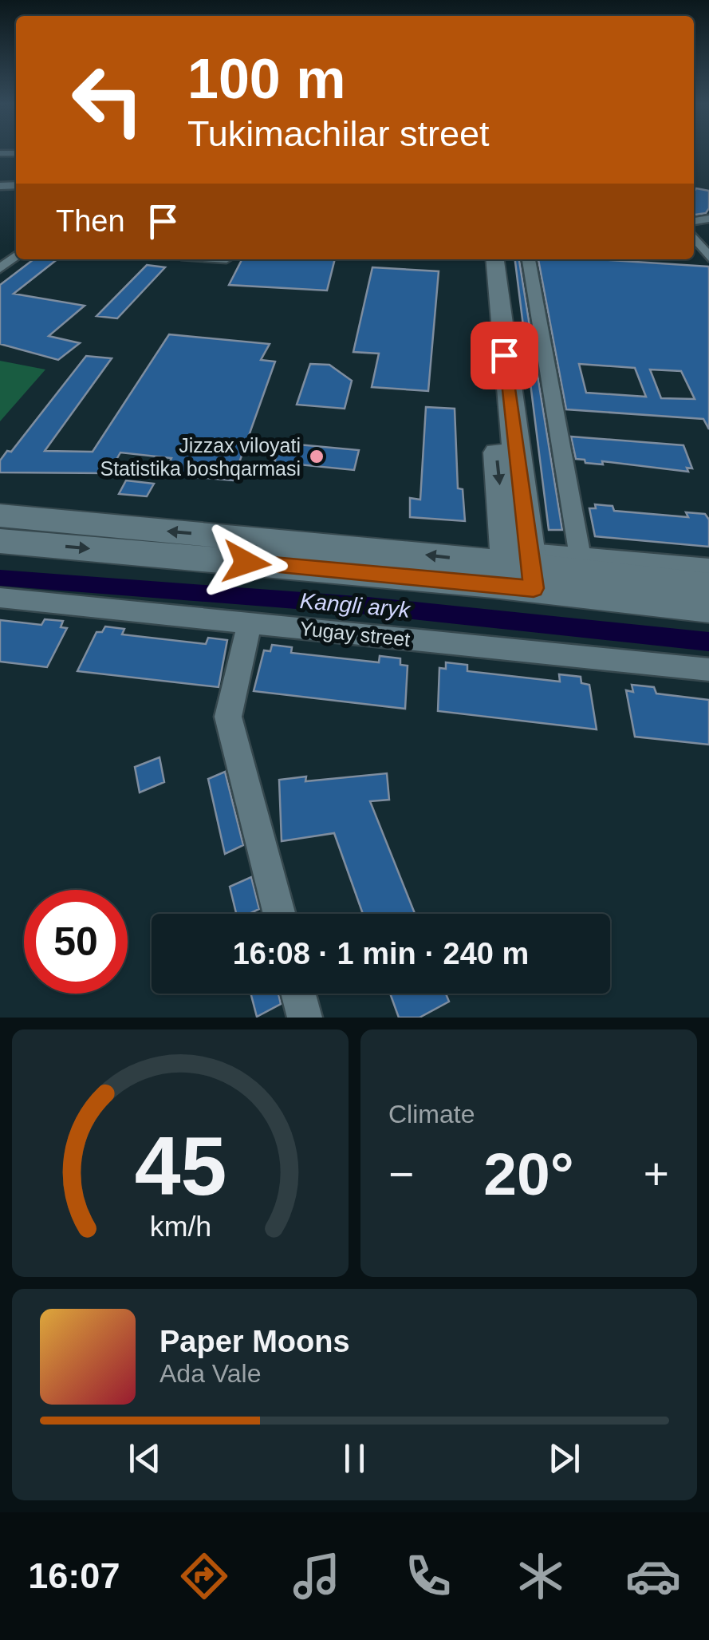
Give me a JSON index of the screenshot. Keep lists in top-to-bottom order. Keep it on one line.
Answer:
{"streets":{"street":["Yugay street"]},"water":["Kangli aryk"],"places":["Jizzax viloyati Statistika boshqarmasi"],"page":{"turn":["100 m","Tukimachilar street"],"then":"Then","limit":"50","trip":"16:08 · 1 min · 240 m","tile":"Climate","heat":["−","20°","+"],"song":["Paper Moons","Ada Vale"],"tabs":"16:07","gauge":["45","km/h"]}}
